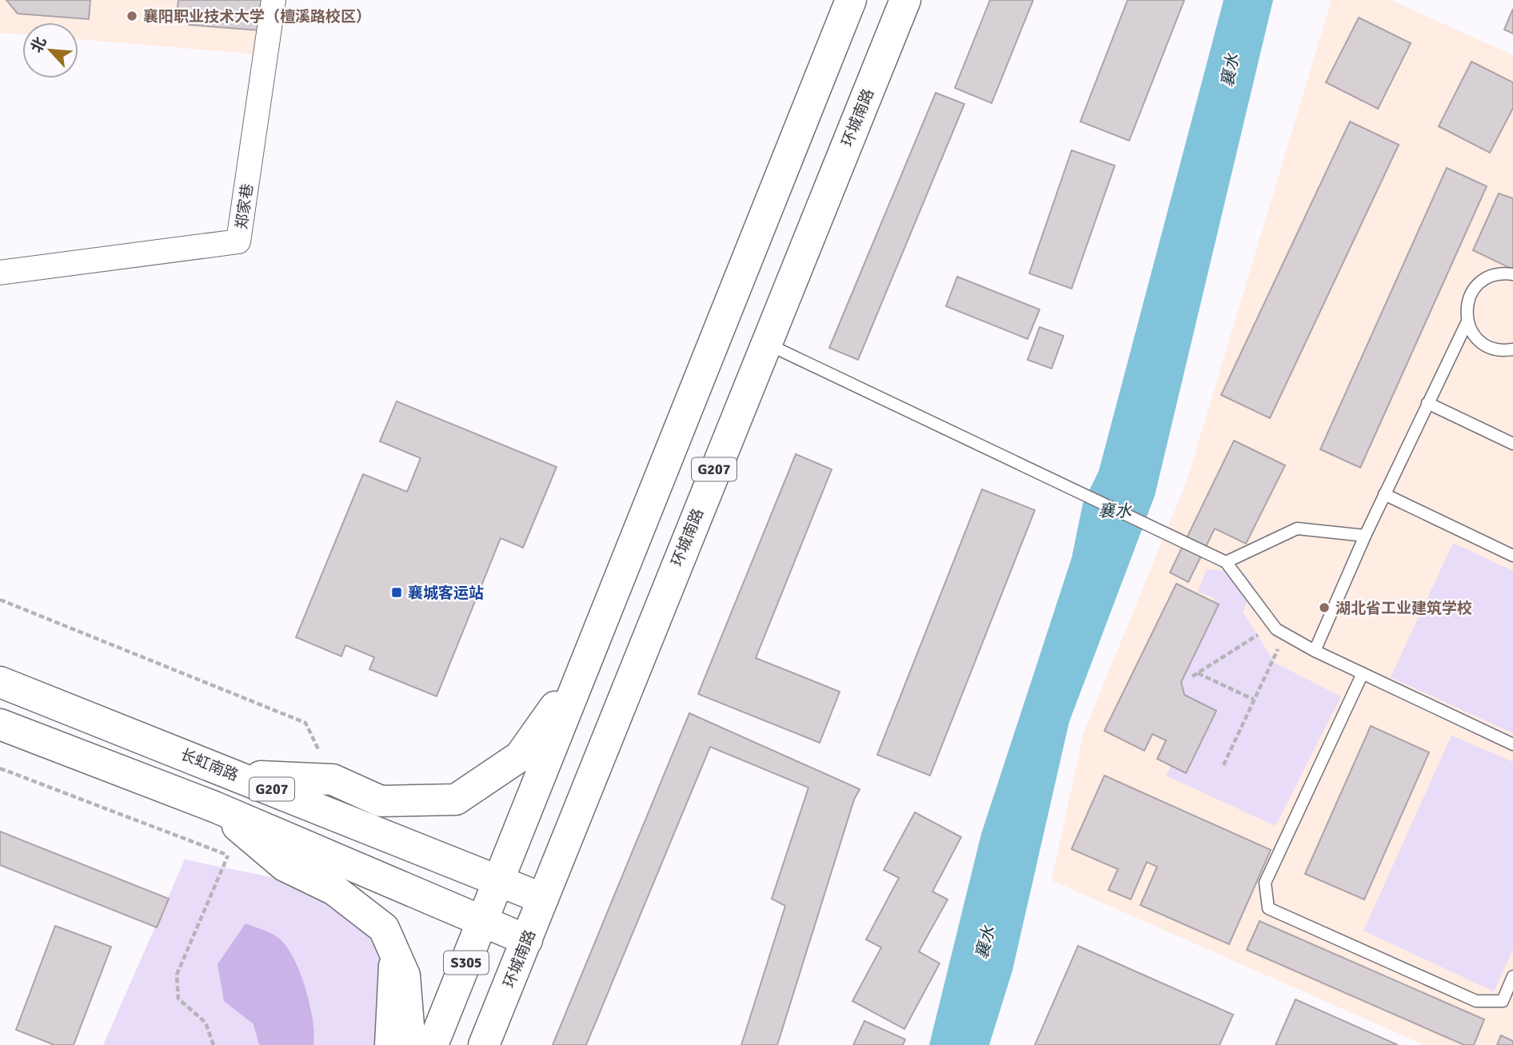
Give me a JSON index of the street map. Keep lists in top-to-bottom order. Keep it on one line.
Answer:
{"streets":{"main road":["环城南路","G207","长虹南路","S305"],"street":["郑家巷"]},"crossings":[["环城南路","G207"],["环城南路","长虹南路"],["G207","S305"],["长虹南路","S305"]],"water":["襄水"],"places":{"other":["襄阳职业技术大学（檀溪路校区）","湖北省工业建筑学校"],"transit":["襄城客运站"]},"north":"top left"}
